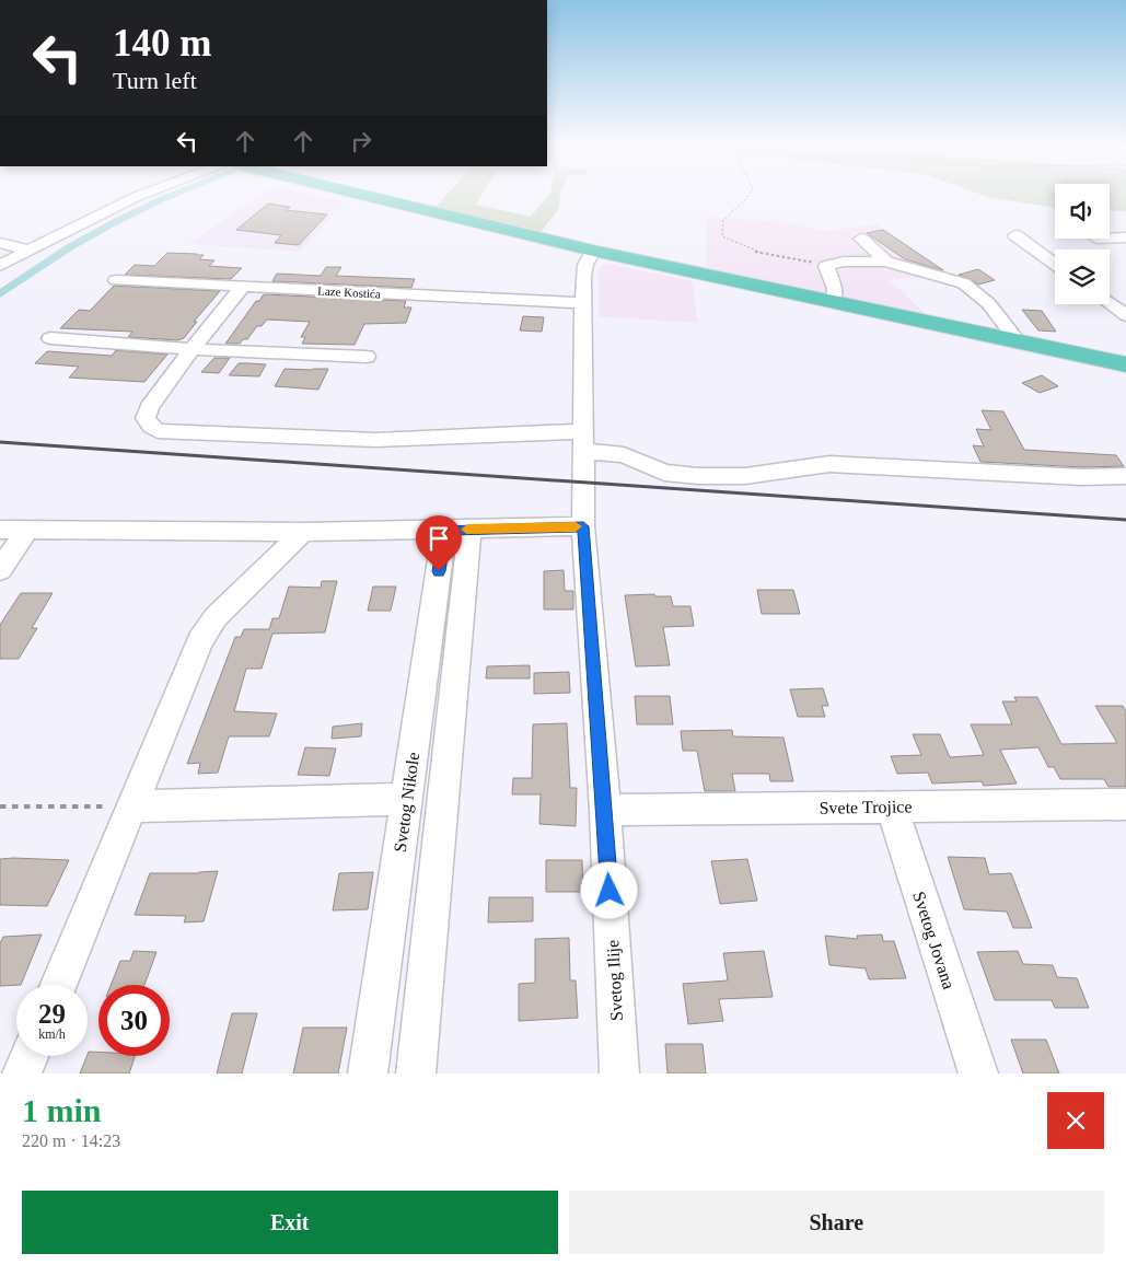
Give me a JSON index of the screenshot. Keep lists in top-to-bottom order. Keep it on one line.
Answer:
{"streets":{"street":["Laze Kostića","Svetog Nikole","Svete Trojice","Svetog Jovana","Svetog Ilije"]},"crossings":[["Laze Kostića","Svetog Ilije"],["Svete Trojice","Svetog Jovana"],["Svete Trojice","Svetog Ilije"]],"page":{"turn":["140 m","Turn left"],"speed":"29 km/h","limit":"30","heading":["1 min","220 m · 14:23"],"buttons":["Exit","Share"]}}
